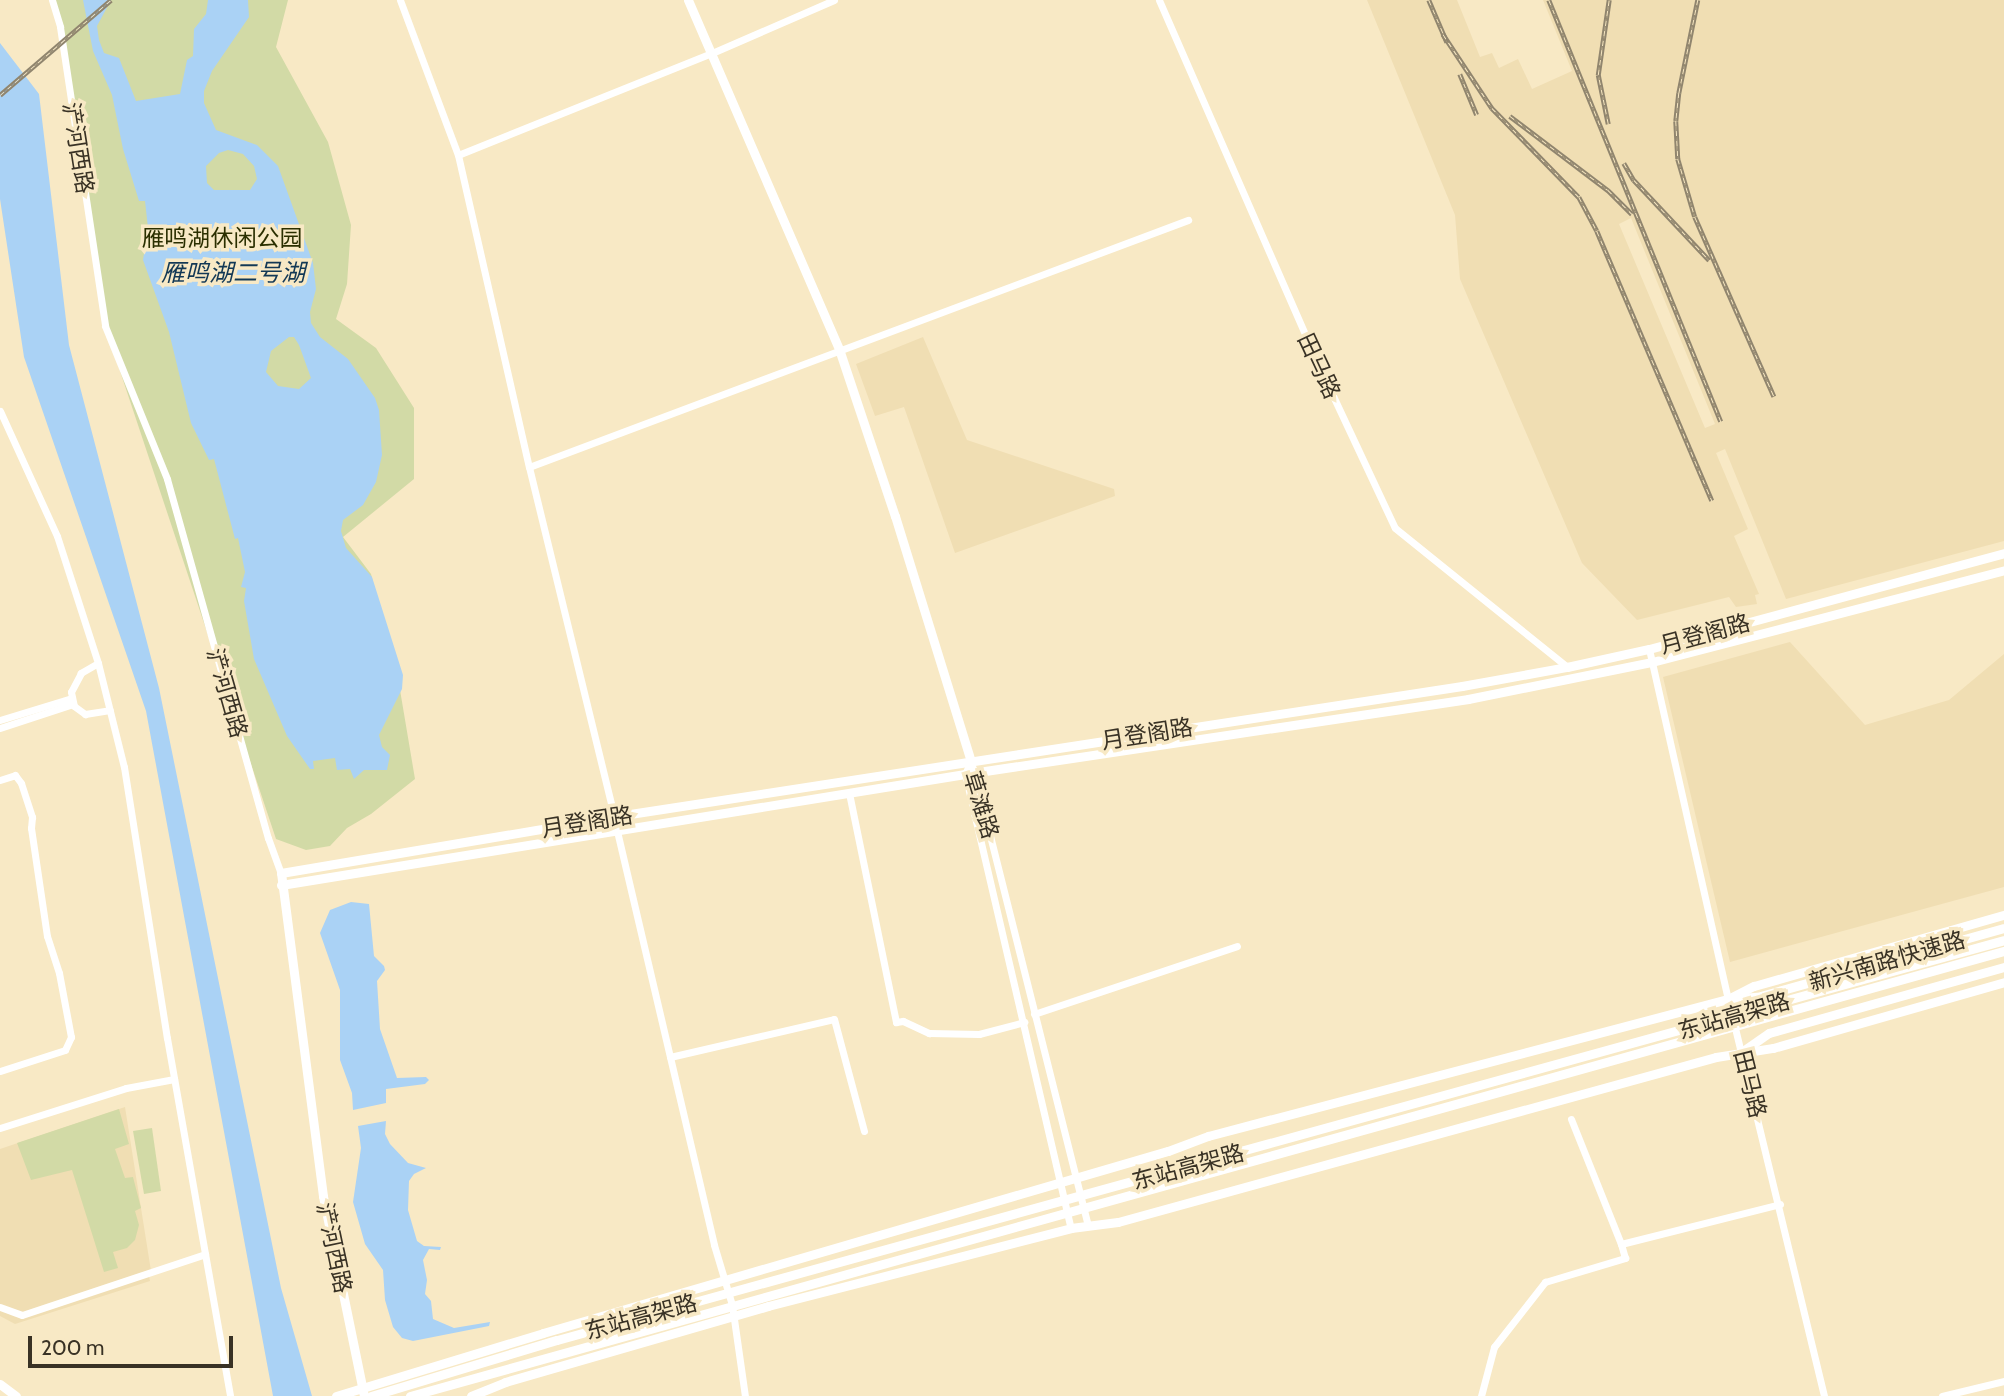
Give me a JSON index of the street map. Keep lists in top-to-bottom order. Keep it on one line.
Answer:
{"streets":{"main road":["浐河西路","月登阁路","新兴南路快速路","东站高架路"],"street":["田马路","草滩路"]},"crossings":[["浐河西路","月登阁路"],["田马路","月登阁路"],["田马路","新兴南路快速路"],["月登阁路","草滩路"]],"water":["雁鸣湖二号湖"],"parks":["雁鸣湖休闲公园"],"scale_bar":"200 m"}
